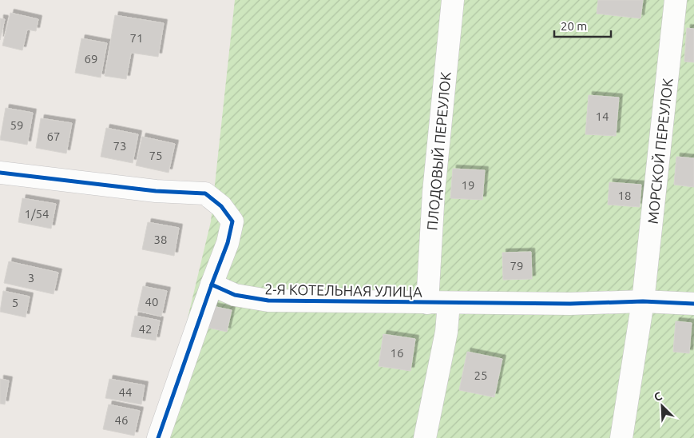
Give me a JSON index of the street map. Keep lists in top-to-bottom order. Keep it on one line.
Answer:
{"streets":{"street":["ПЛОДОВЫЙ ПЕРЕУЛОК","МОРСКОЙ ПЕРЕУЛОК","2-Я КОТЕЛЬНАЯ УЛИЦА"]},"crossings":[["ПЛОДОВЫЙ ПЕРЕУЛОК","2-Я КОТЕЛЬНАЯ УЛИЦА"],["МОРСКОЙ ПЕРЕУЛОК","2-Я КОТЕЛЬНАЯ УЛИЦА"]],"house_numbers":["71","69","14","59","67","73","75","19","18","1/54","38","79","3","40","5","42","16","25","44","46"],"scale_bar":"20 m","north":"top left"}
